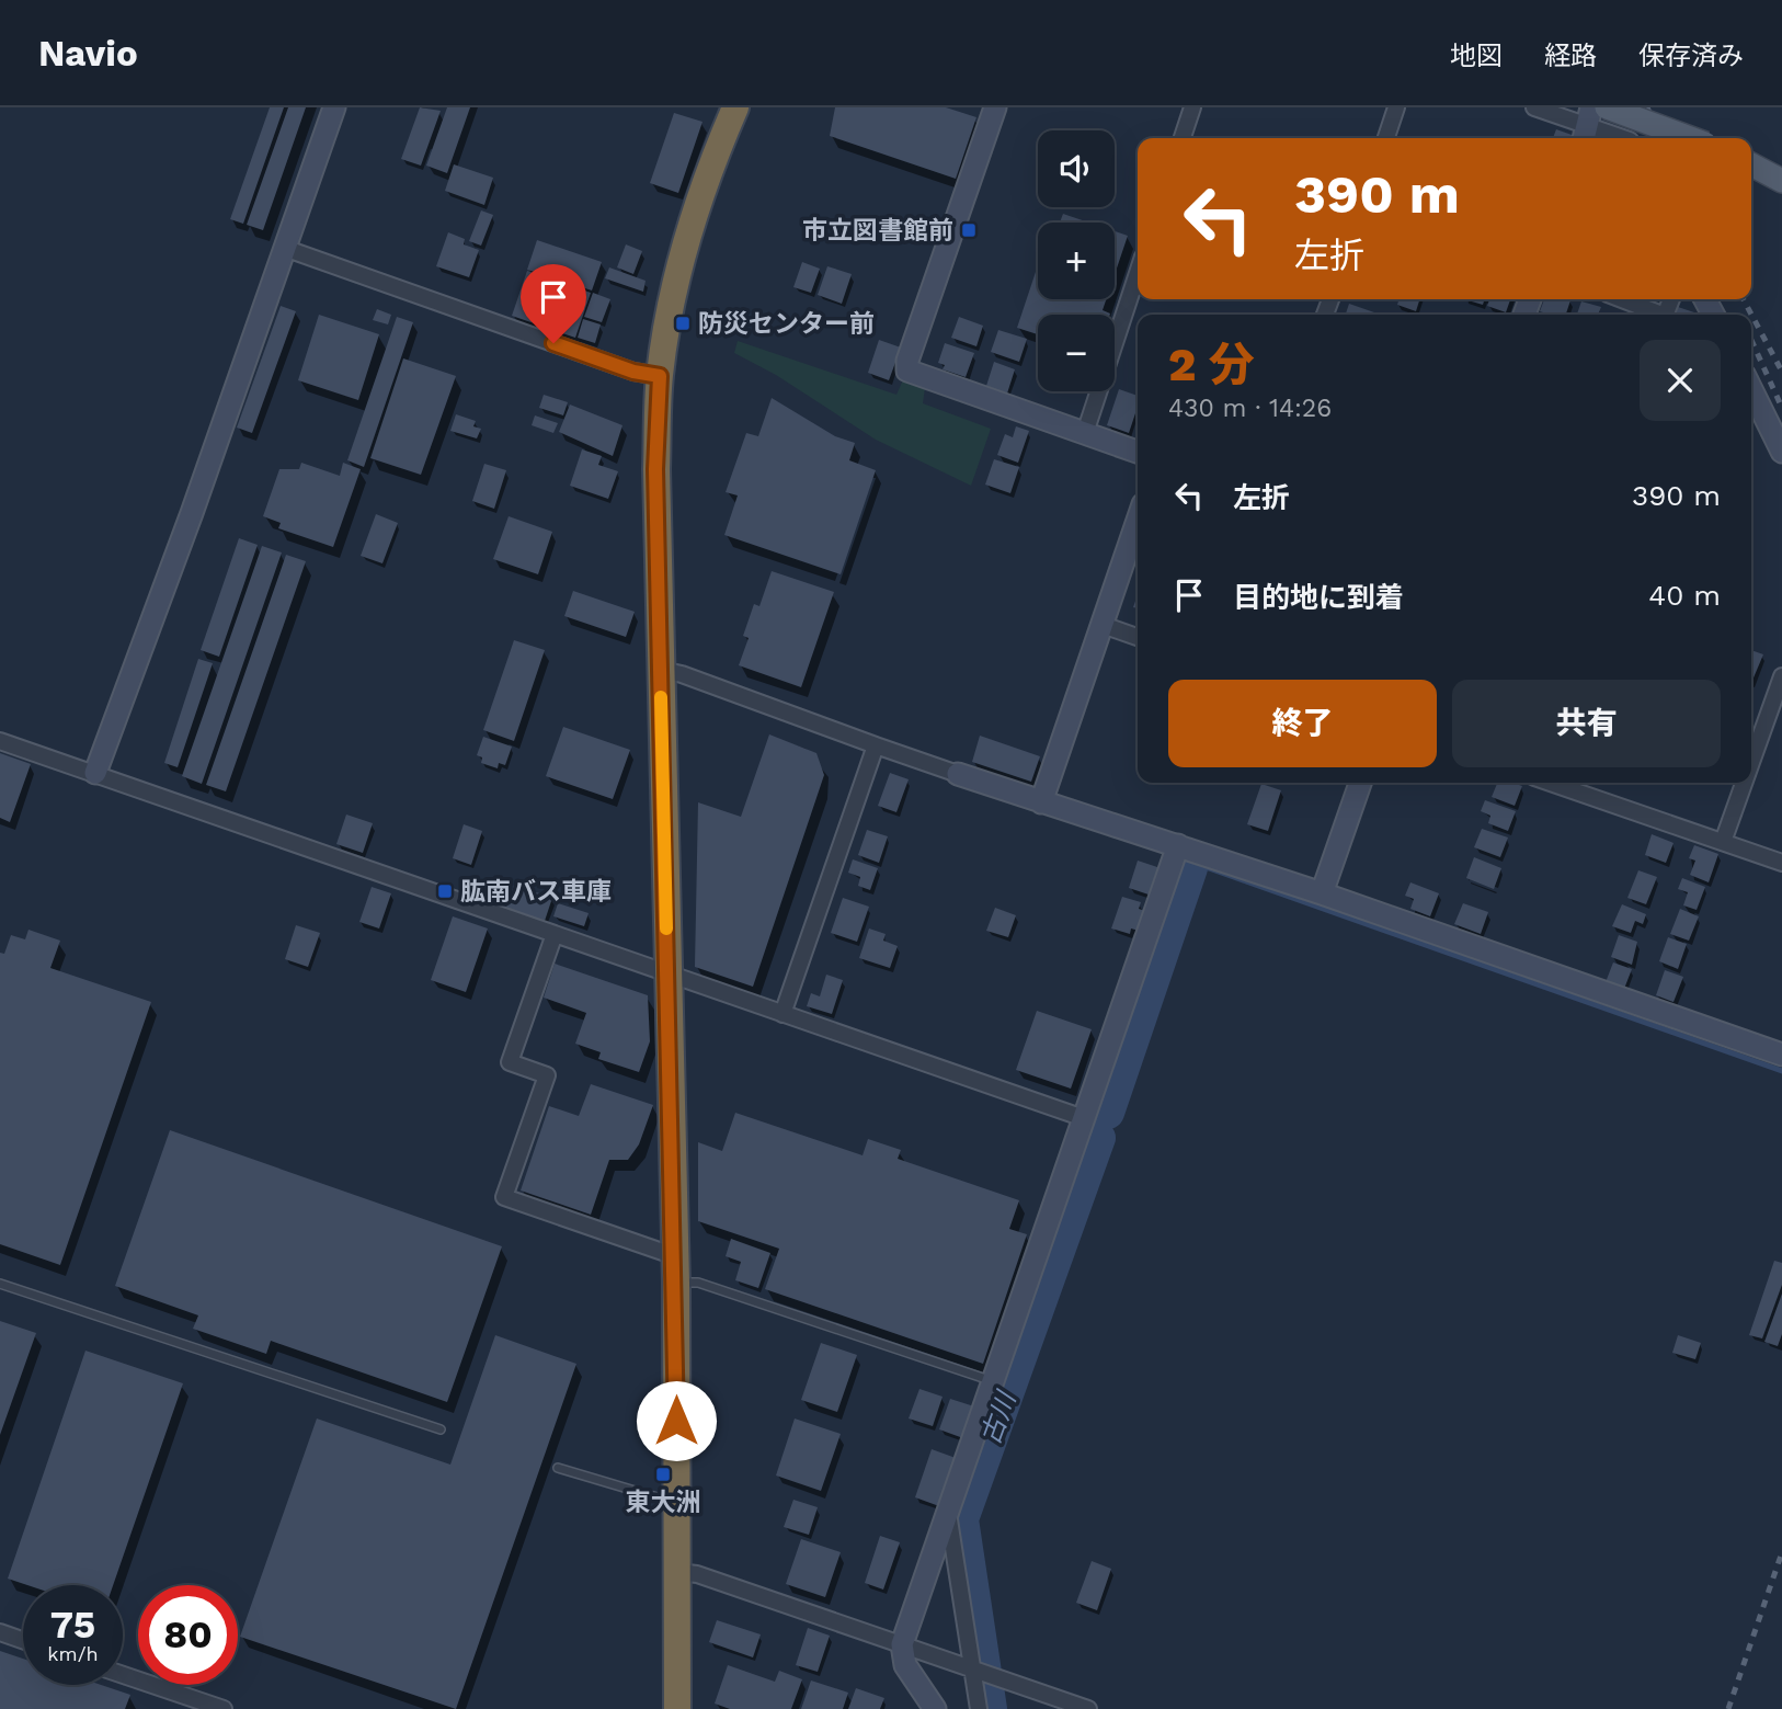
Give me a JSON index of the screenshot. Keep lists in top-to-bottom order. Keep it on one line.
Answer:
{"water":["古川"],"places":{"transit":["市立図書館前","防災センター前","肱南バス車庫","東大洲"]},"page":{"header":"Navio","nav":["地図","経路","保存済み"],"map_buttons":["+","−"],"turn":["390 m","左折"],"heading":["2 分","430 m · 14:26"],"list":[{"name":"左折","value":"390 m"},{"name":"目的地に到着","value":"40 m"}],"buttons":["終了","共有"],"speed":"75 km/h","limit":"80"}}
